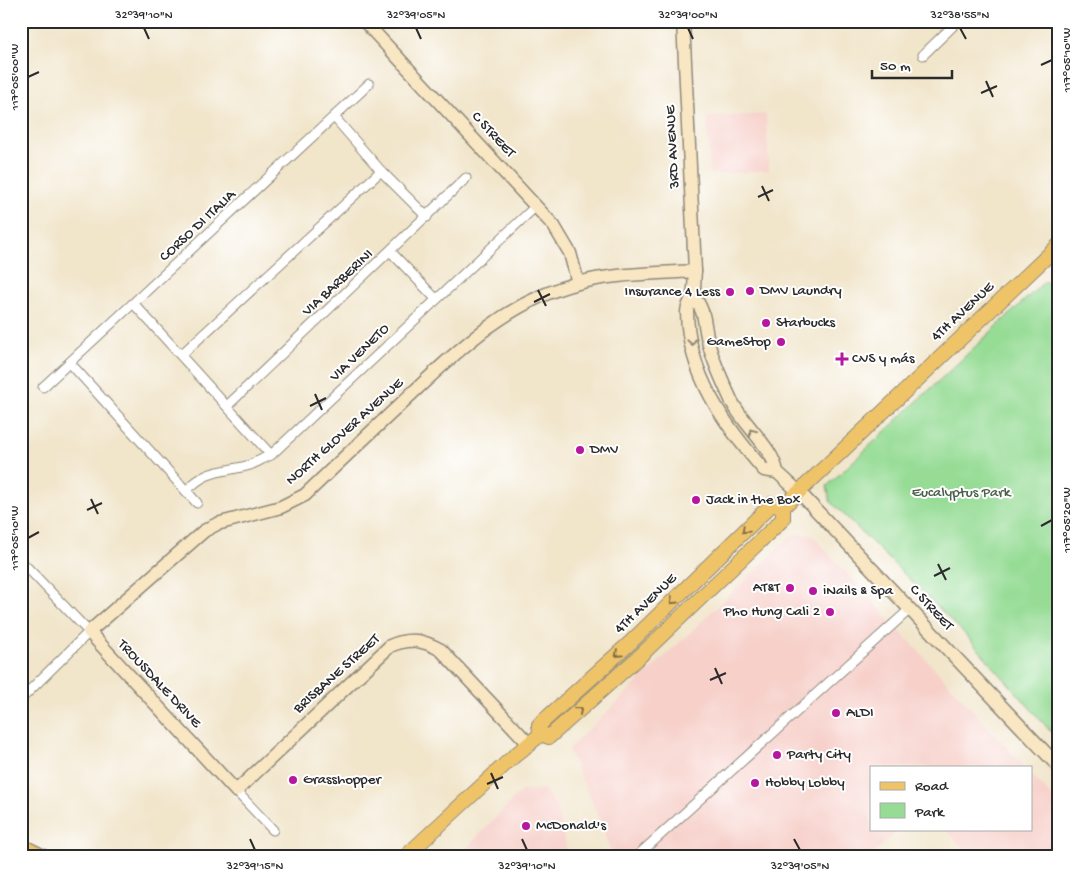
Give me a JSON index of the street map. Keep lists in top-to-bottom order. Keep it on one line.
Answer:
{"streets":{"main road":["4TH AVENUE"],"street":["C STREET","3RD AVENUE","CORSO DI ITALIA","VIA BARBERINI","VIA VENETO","NORTH GLOVER AVENUE","BRISBANE STREET","TROUSDALE DRIVE"]},"crossings":[["C STREET","3RD AVENUE"],["C STREET","4TH AVENUE"],["C STREET","VIA VENETO"],["C STREET","NORTH GLOVER AVENUE"],["3RD AVENUE","NORTH GLOVER AVENUE"],["4TH AVENUE","BRISBANE STREET"],["NORTH GLOVER AVENUE","TROUSDALE DRIVE"],["BRISBANE STREET","TROUSDALE DRIVE"]],"parks":["Eucalyptus Park"],"places":{"other":["DMV Laundry","Insurance 4 Less","Starbucks","GameStop","DMV","Jack in the Box","AT&T","iNails & Spa","Pho Hung Cali 2","ALDI","Party City","Grasshopper","Hobby Lobby","McDonald's"],"health":["CVS y más"]},"legend":["Road","Park"],"scale_bar":"50 m","coordinates":["32°39'10\"N","32°39'05\"N","32°39'00\"N","32°38'55\"N","117°05'10\"W","117°05'00\"W","117°05'20\"W","32°39'15\"N"]}
